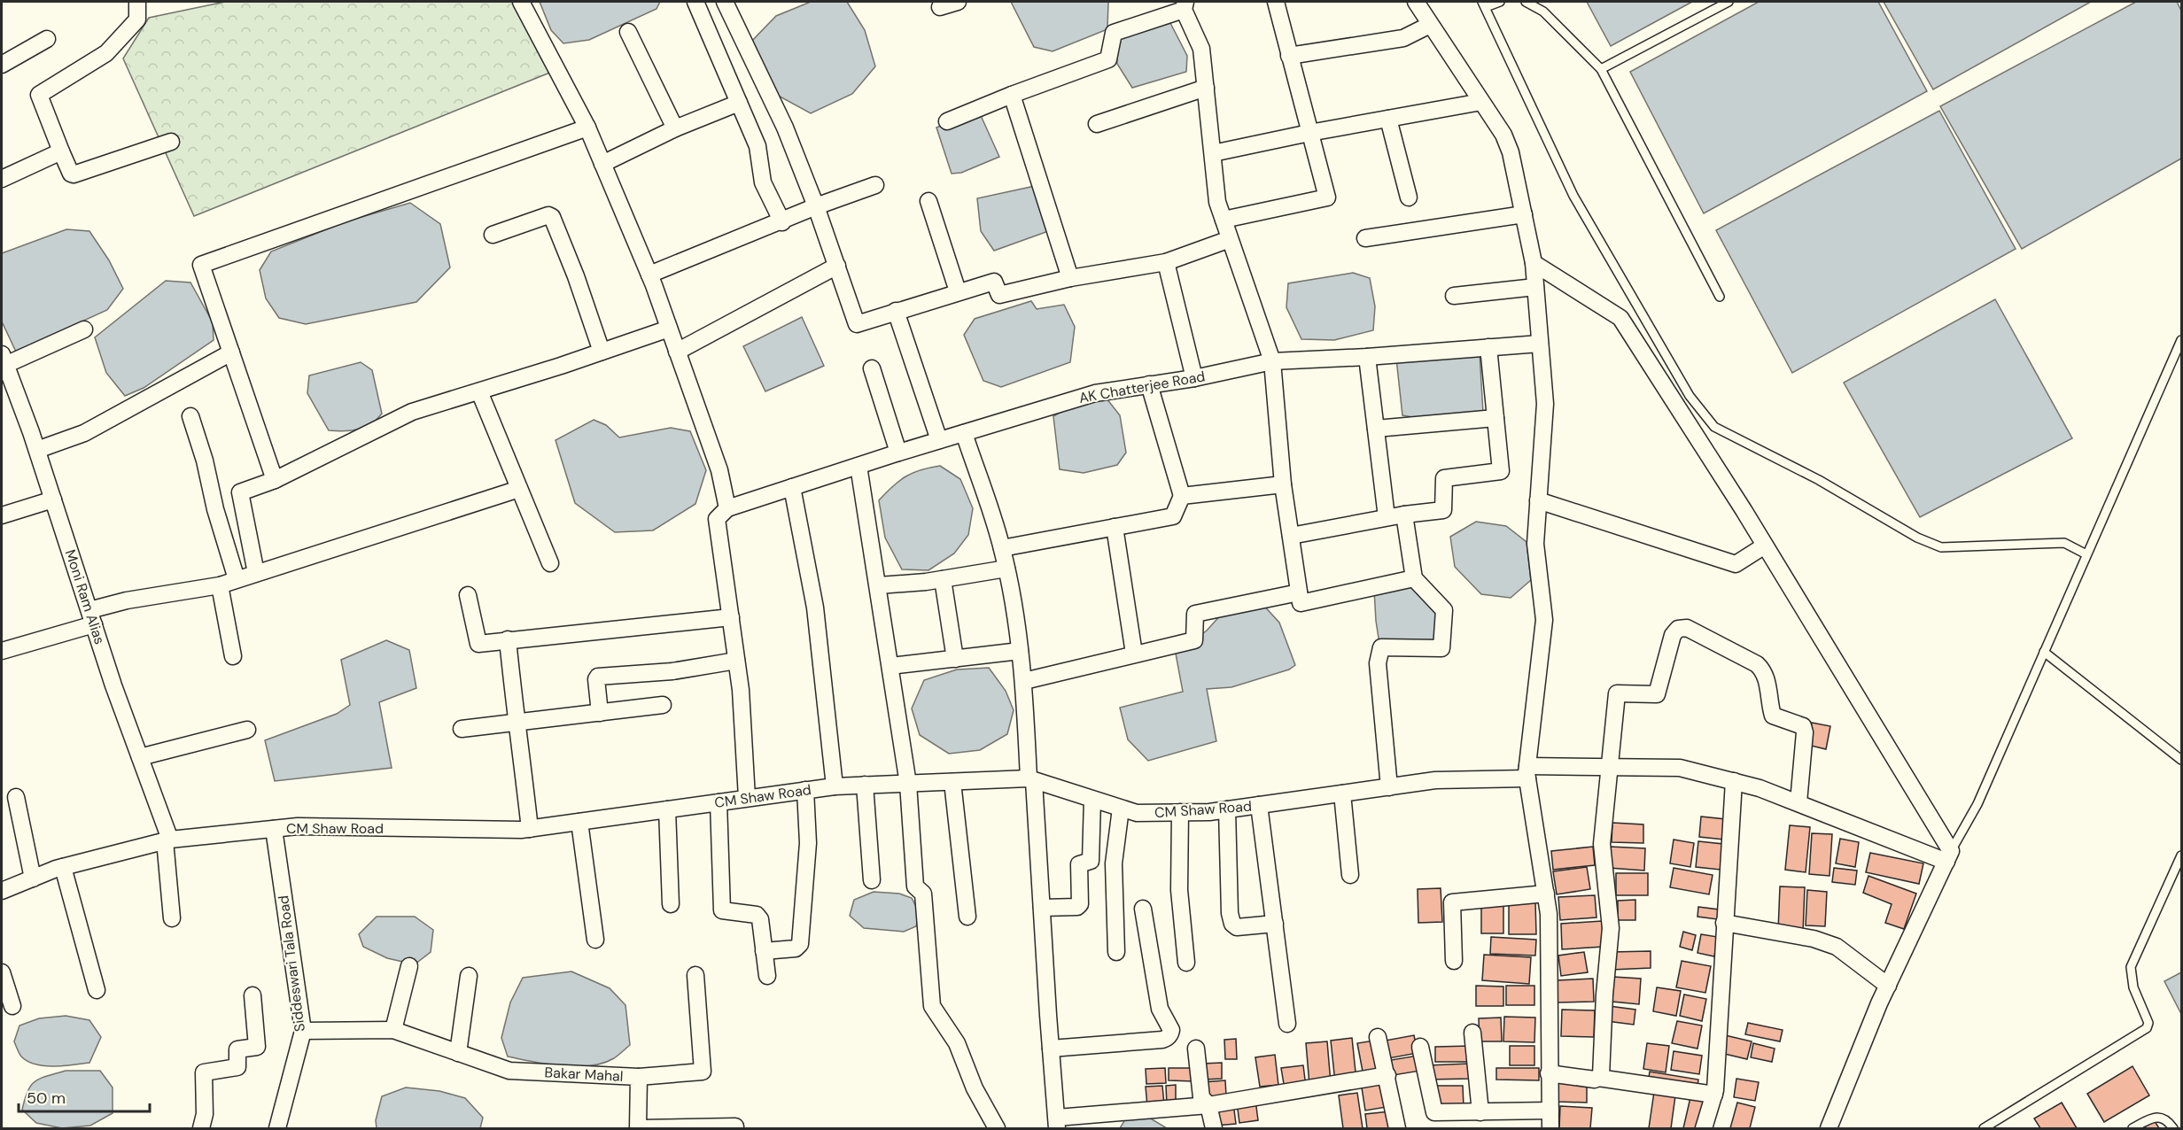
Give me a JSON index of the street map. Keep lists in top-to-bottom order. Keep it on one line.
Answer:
{"streets":{"street":["AK Chatterjee Road","Moni Ram Alias","CM Shaw Road","Siddeswari Tala Road","Bakar Mahal"]},"crossings":[["Moni Ram Alias","CM Shaw Road"],["CM Shaw Road","Siddeswari Tala Road"],["Siddeswari Tala Road","Bakar Mahal"]],"scale_bar":"50 m"}
